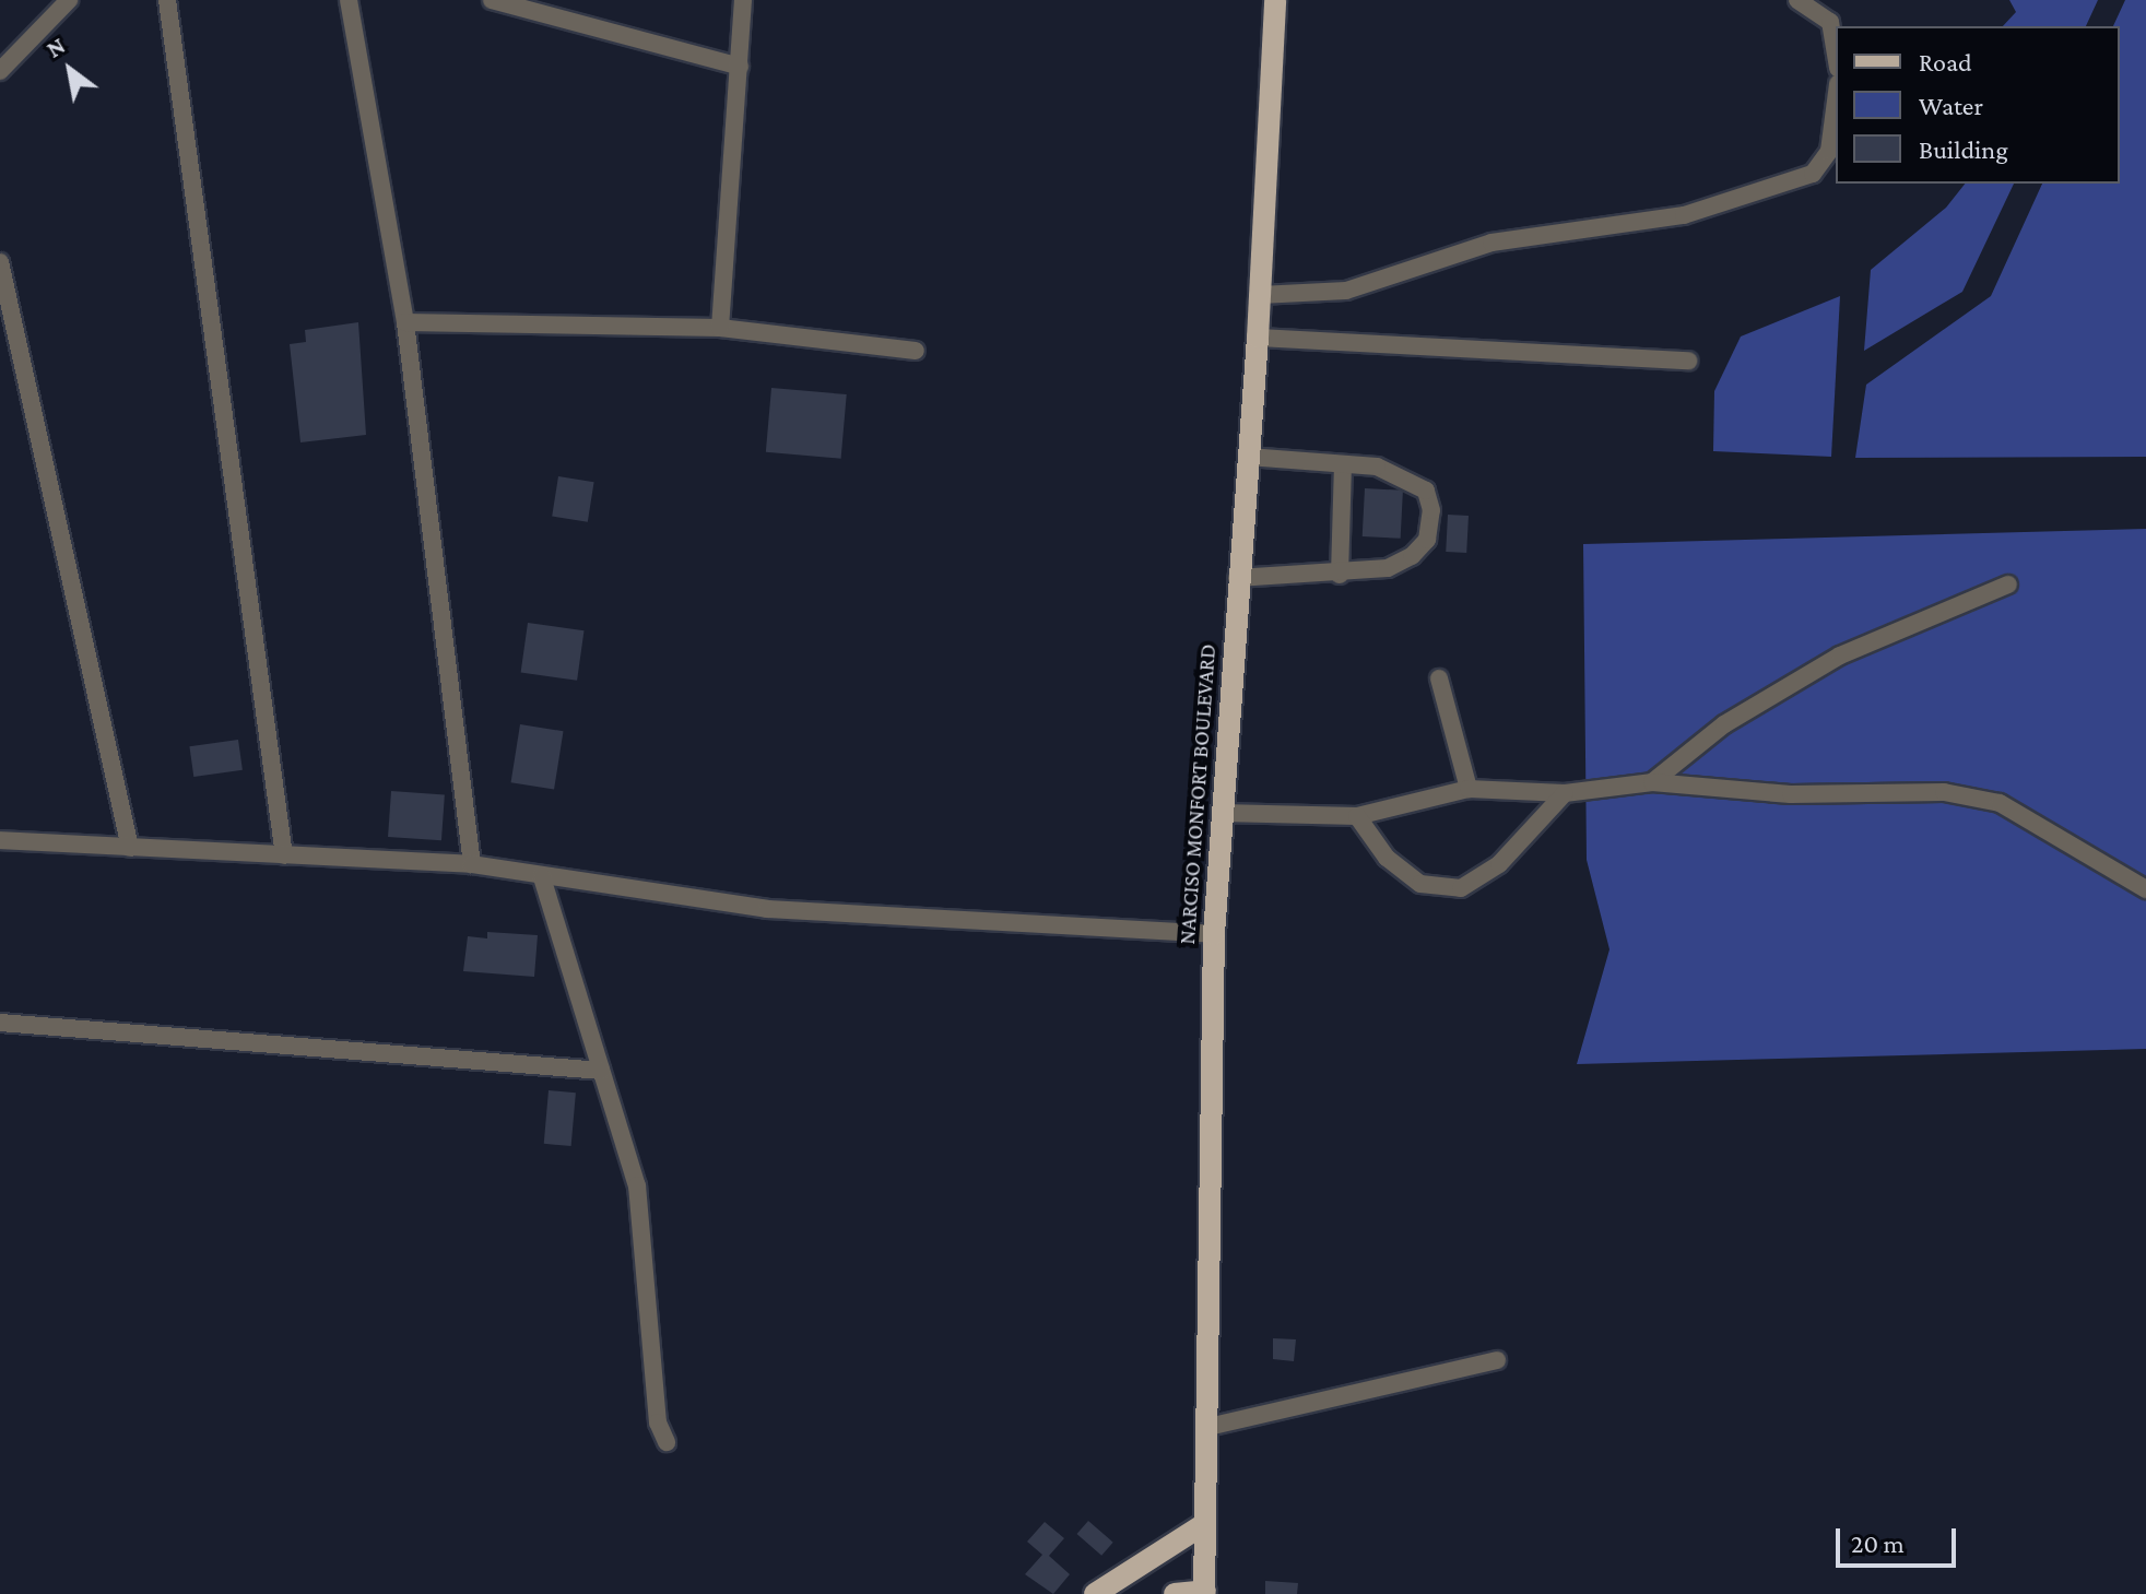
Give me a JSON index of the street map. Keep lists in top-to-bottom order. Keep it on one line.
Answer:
{"streets":{"main road":["NARCISO MONFORT BOULEVARD"]},"legend":["Road","Water","Building"],"scale_bar":"20 m","north":"top left"}
